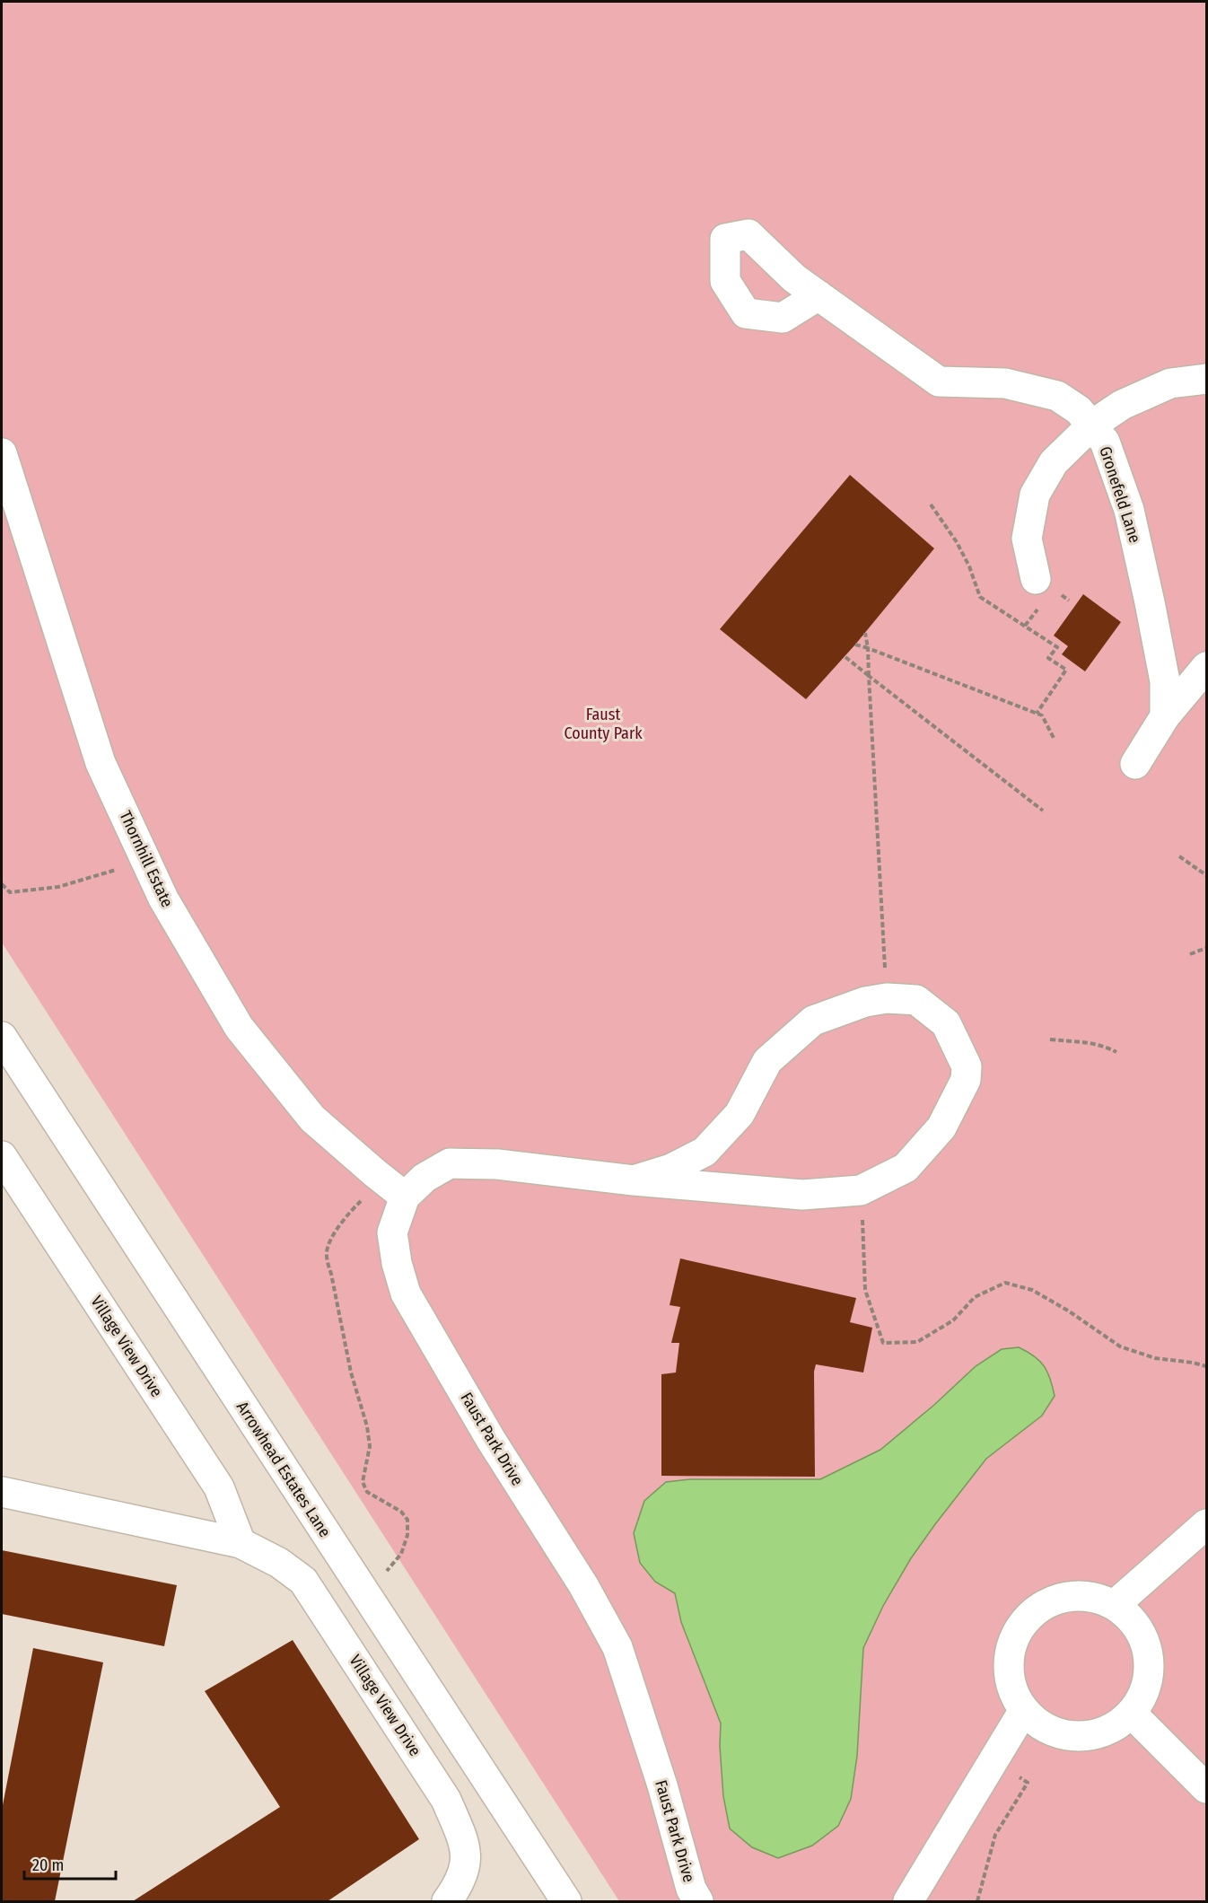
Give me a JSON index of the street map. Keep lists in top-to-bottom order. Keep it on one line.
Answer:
{"streets":{"street":["Gronefeld Lane","Thornhill Estate","Village View Drive","Faust Park Drive","Arrowhead Estates Lane"]},"crossings":[["Thornhill Estate","Faust Park Drive"]],"parks":["Faust County Park"],"scale_bar":"20 m"}
